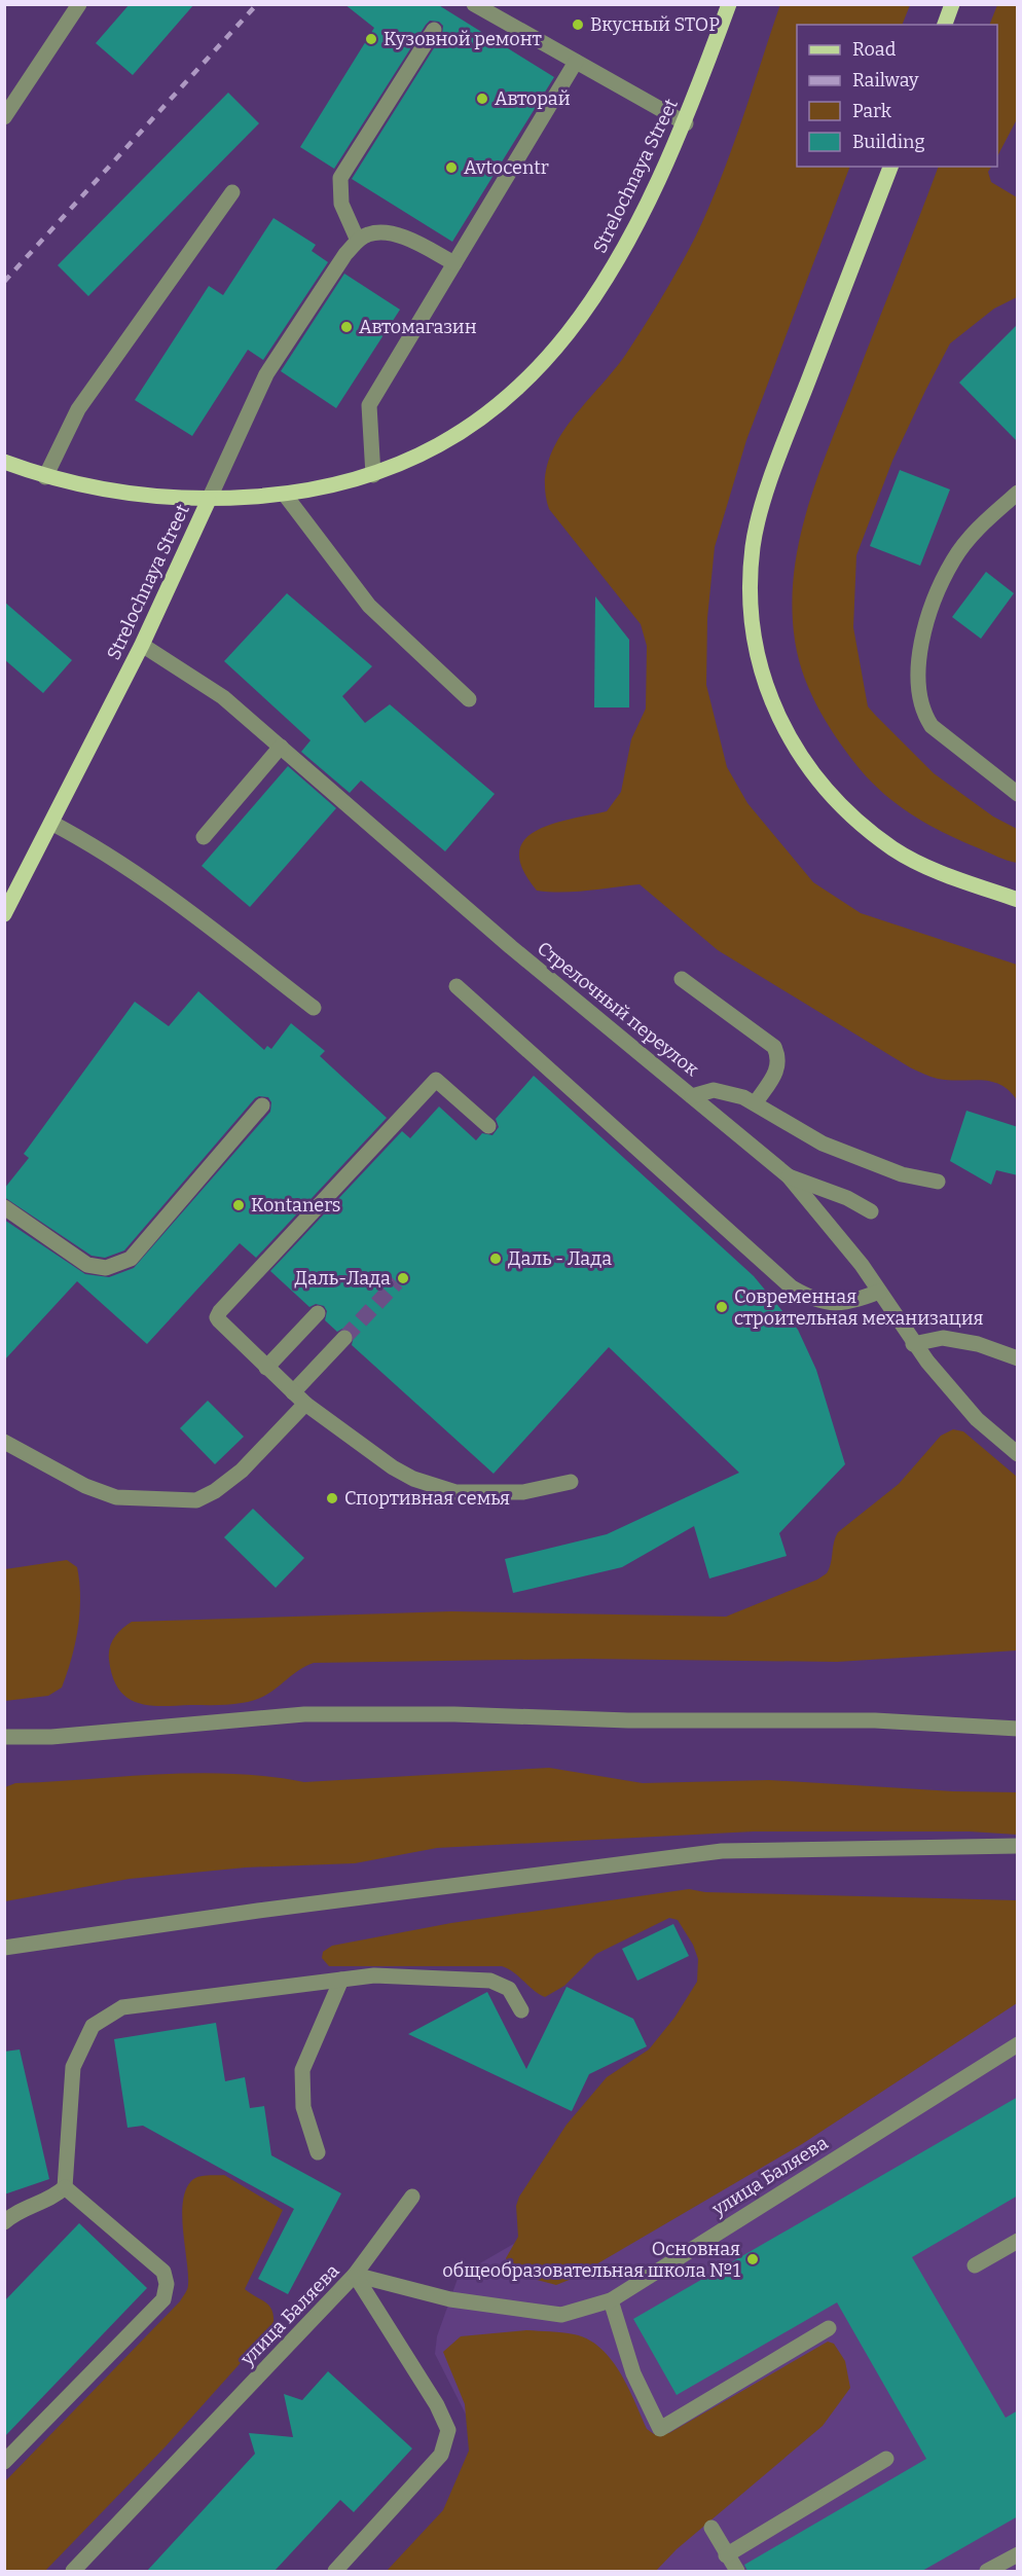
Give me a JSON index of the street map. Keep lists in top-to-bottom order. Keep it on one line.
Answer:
{"streets":{"main road":["Strelochnaya Street"],"street":["Стрелочный переулок","улица Баляева"]},"crossings":[["Strelochnaya Street","Стрелочный переулок"]],"places":["Вкусный STOP","Кузовной ремонт","Авторай","Avtocentr","Автомагазин","Kontaners","Даль - Лада","Даль-Лада","Современная строительная механизация","Спортивная семья","Основная общеобразовательная школа №1"],"legend":["Road","Railway","Park","Building"]}
